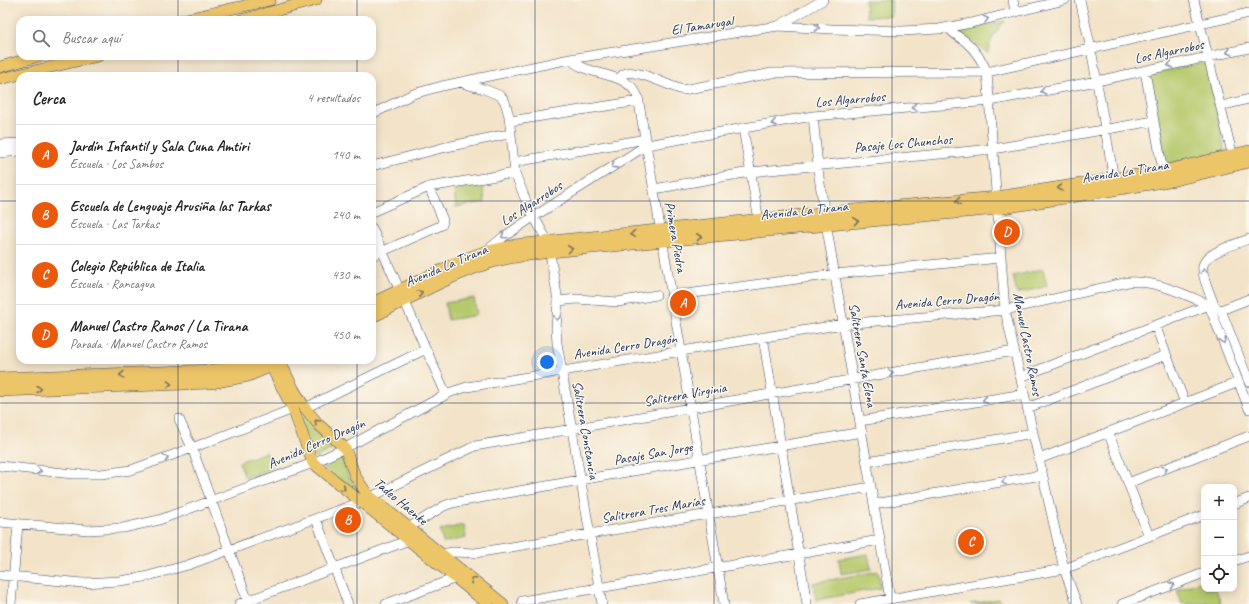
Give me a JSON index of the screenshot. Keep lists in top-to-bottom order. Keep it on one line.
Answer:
{"streets":{"highway":["Avenida La Tirana"],"main road":["Tadeo Haenke"],"street":["El Tamarugal","Los Algarrobos","Pasaje Los Chunchos","Primera Piedra","Avenida Cerro Dragón","Manuel Castro Ramos","Salitrera Santa Elena","Salitrera Virginia","Salitrera Constancia","Pasaje San Jorge","Salitrera Tres Marías"]},"crossings":[["El Tamarugal","Primera Piedra"],["El Tamarugal","Manuel Castro Ramos"],["El Tamarugal","Salitrera Constancia"],["Los Algarrobos","Avenida La Tirana"],["Los Algarrobos","Primera Piedra"],["Los Algarrobos","Manuel Castro Ramos"],["Los Algarrobos","Salitrera Santa Elena"],["Los Algarrobos","Salitrera Constancia"],["Pasaje Los Chunchos","Primera Piedra"],["Pasaje Los Chunchos","Manuel Castro Ramos"],["Pasaje Los Chunchos","Salitrera Santa Elena"],["Avenida La Tirana","Primera Piedra"],["Avenida La Tirana","Manuel Castro Ramos"],["Avenida La Tirana","Salitrera Santa Elena"],["Avenida La Tirana","Salitrera Constancia"],["Primera Piedra","Avenida Cerro Dragón"],["Primera Piedra","Salitrera Virginia"],["Primera Piedra","Pasaje San Jorge"],["Primera Piedra","Salitrera Tres Marías"],["Avenida Cerro Dragón","Manuel Castro Ramos"],["Avenida Cerro Dragón","Salitrera Santa Elena"],["Avenida Cerro Dragón","Salitrera Constancia"],["Avenida Cerro Dragón","Tadeo Haenke"],["Manuel Castro Ramos","Salitrera Virginia"],["Salitrera Santa Elena","Salitrera Virginia"],["Salitrera Santa Elena","Pasaje San Jorge"],["Salitrera Santa Elena","Salitrera Tres Marías"],["Salitrera Virginia","Salitrera Constancia"],["Salitrera Virginia","Tadeo Haenke"],["Salitrera Constancia","Pasaje San Jorge"],["Salitrera Constancia","Salitrera Tres Marías"],["Pasaje San Jorge","Tadeo Haenke"],["Tadeo Haenke","Salitrera Tres Marías"]],"page":{"search":"Buscar aquí","heading":["Cerca","4 resultados"],"list":[{"mark":"A","name":"Jardín Infantil y Sala Cuna Amtiri","note":"Escuela · Los Sambos","value":"140 m"},{"mark":"B","name":"Escuela de Lenguaje Arusiña las Tarkas","note":"Escuela · Las Tarkas","value":"240 m"},{"mark":"C","name":"Colegio República de Italia","note":"Escuela · Rancagua","value":"430 m"},{"mark":"D","name":"Manuel Castro Ramos / La Tirana","note":"Parada · Manuel Castro Ramos","value":"450 m"}],"pins":["D","A","B","C"],"map_buttons":["+","−"]}}
